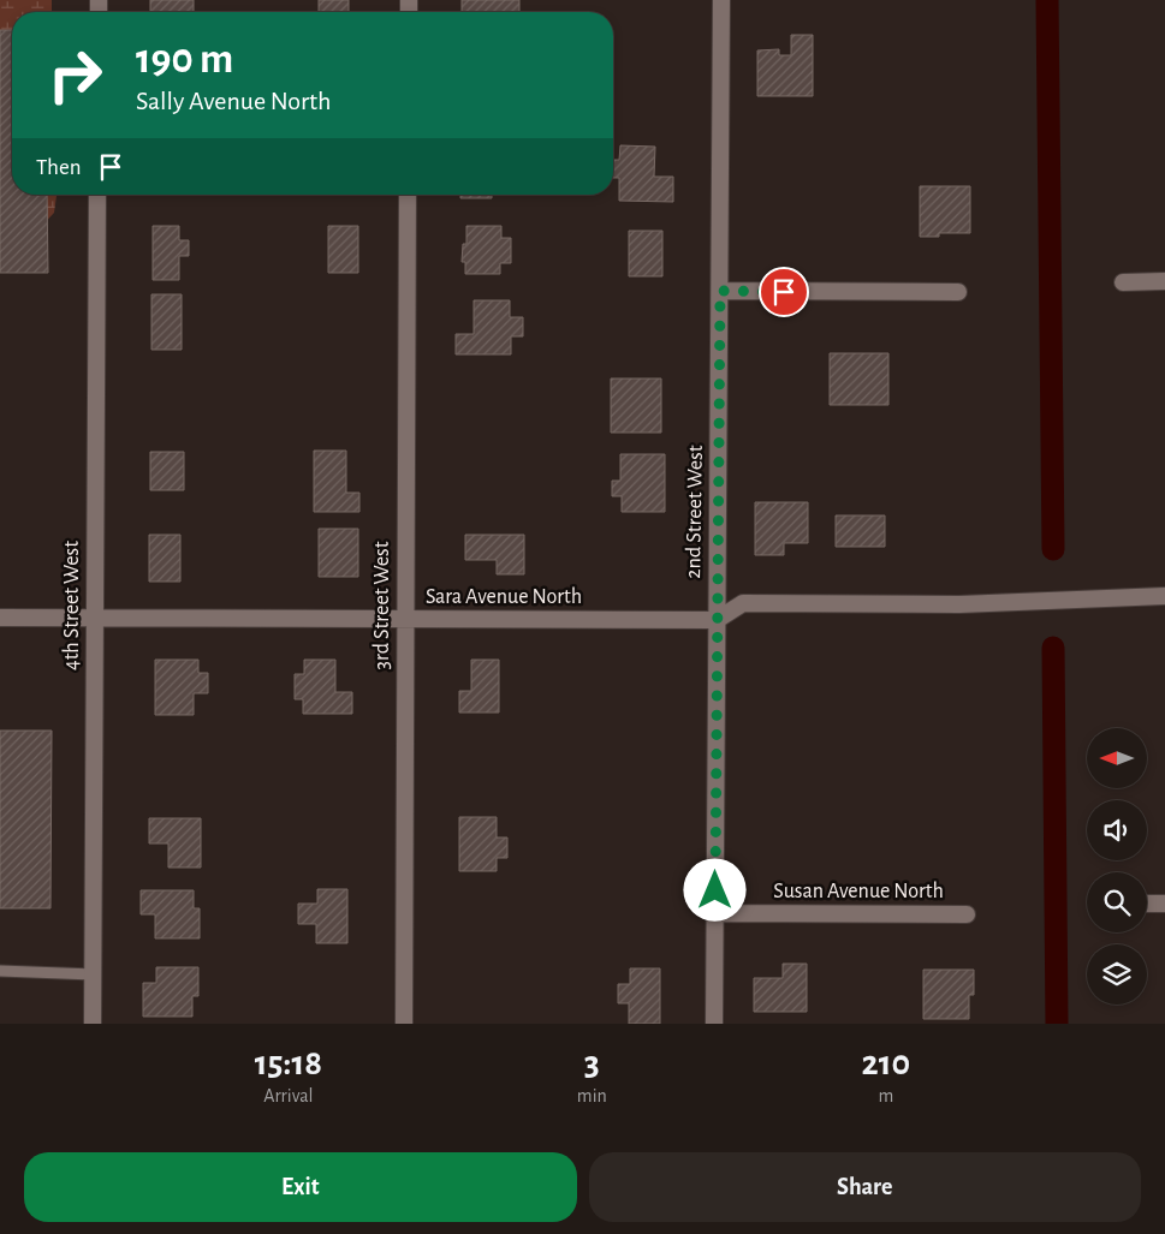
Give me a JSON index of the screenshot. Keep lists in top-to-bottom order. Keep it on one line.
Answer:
{"streets":{"street":["2nd Street West","Sara Avenue North","4th Street West","3rd Street West","Susan Avenue North"]},"crossings":[["2nd Street West","Sara Avenue North"],["2nd Street West","Susan Avenue North"],["Sara Avenue North","4th Street West"],["Sara Avenue North","3rd Street West"]],"north":"left","page":{"turn":["190 m","Sally Avenue North"],"then":"Then","eta":["15:18","Arrival","3","min","210","m"],"buttons":["Exit","Share"]}}
